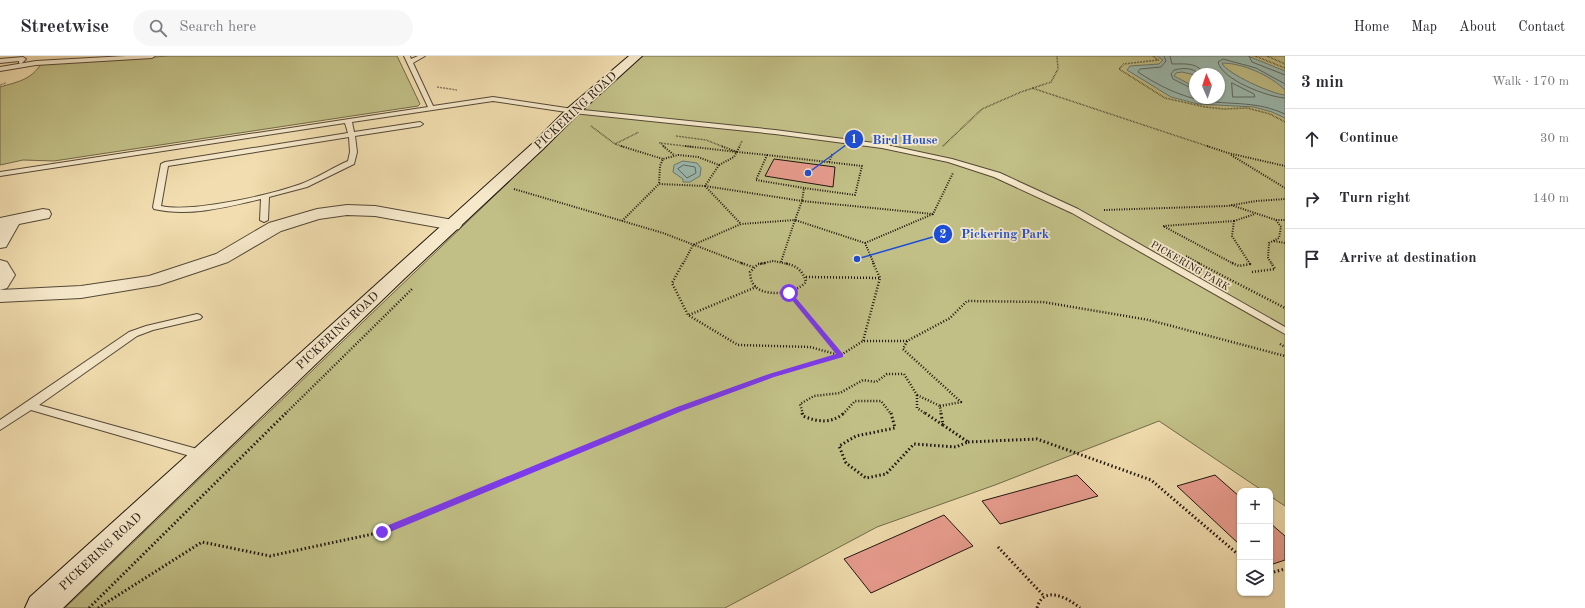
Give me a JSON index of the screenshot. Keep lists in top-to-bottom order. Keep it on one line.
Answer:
{"streets":{"street":["PICKERING ROAD"],"lane":["PICKERING PARK"]},"crossings":[["PICKERING ROAD","PICKERING PARK"]],"places":["Bird House","Pickering Park"],"north":"top","page":{"header":"Streetwise","search":"Search here","nav":["Home","Map","About","Contact"],"heading":["3 min","Walk · 170 m"],"list":[["Continue","30 m"],["Turn right","140 m"],"Arrive at destination"],"map_buttons":["+","−"]}}
